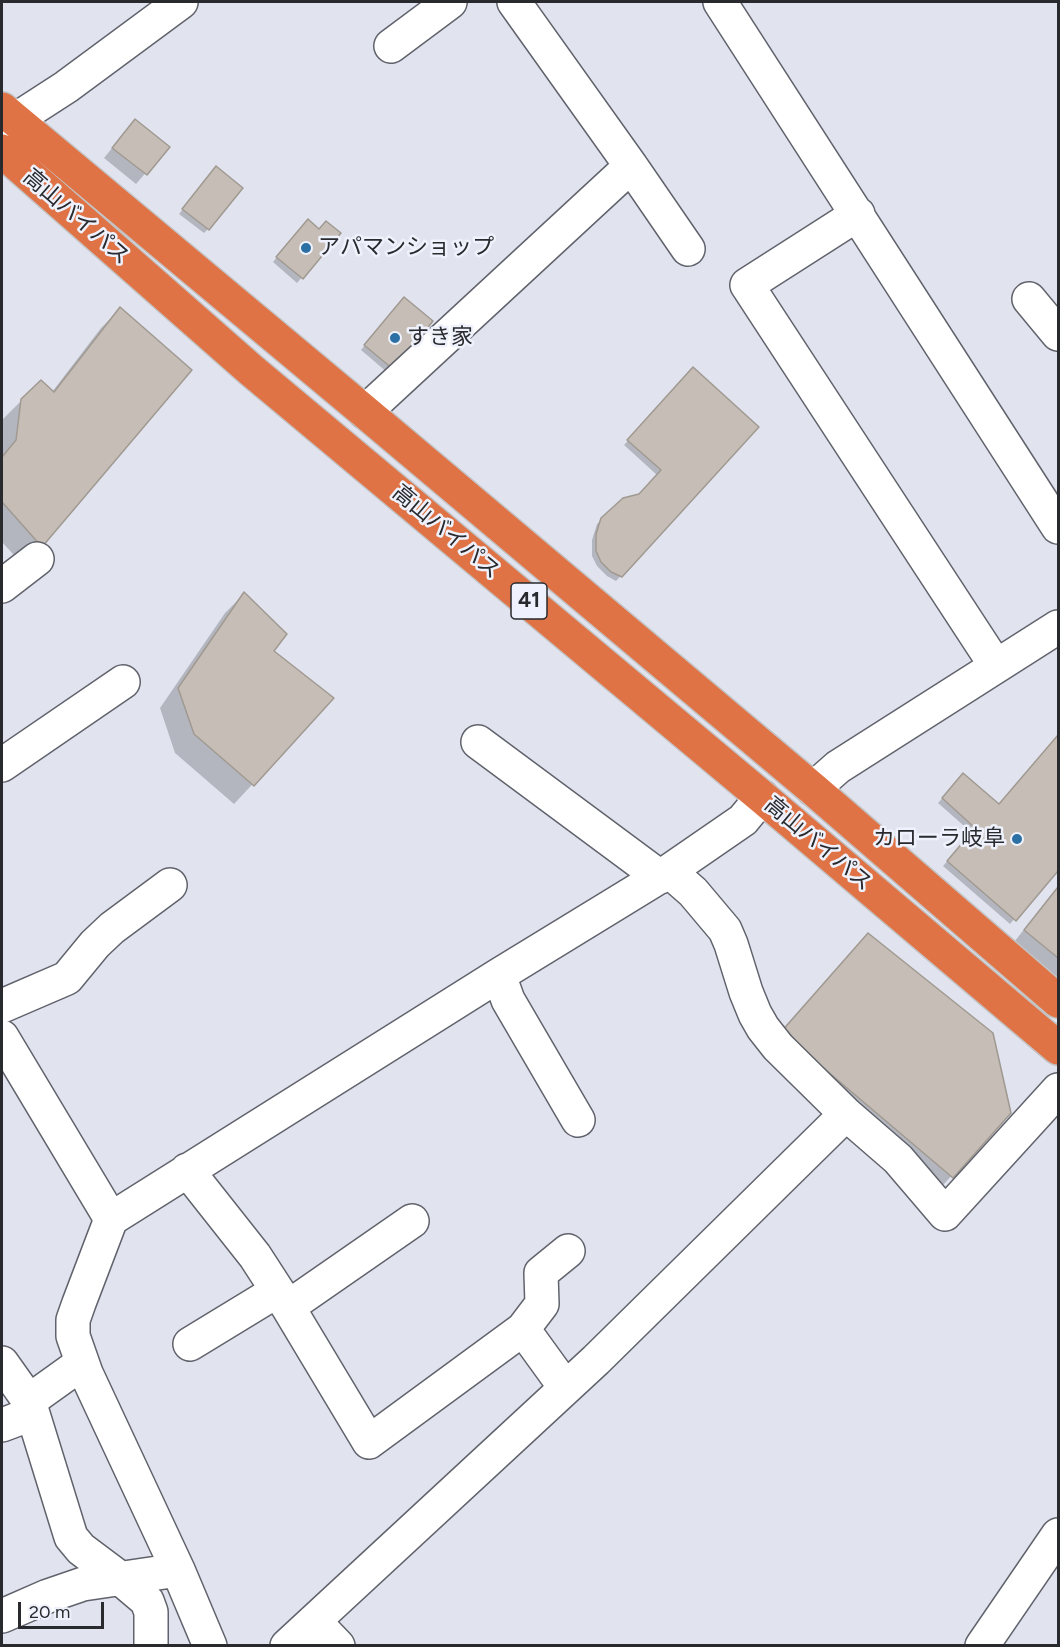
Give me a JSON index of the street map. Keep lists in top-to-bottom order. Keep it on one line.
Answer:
{"streets":{"highway":["高山バイパス","41"]},"places":["アパマンショップ","すき家","カローラ岐阜"],"scale_bar":"20 m"}
